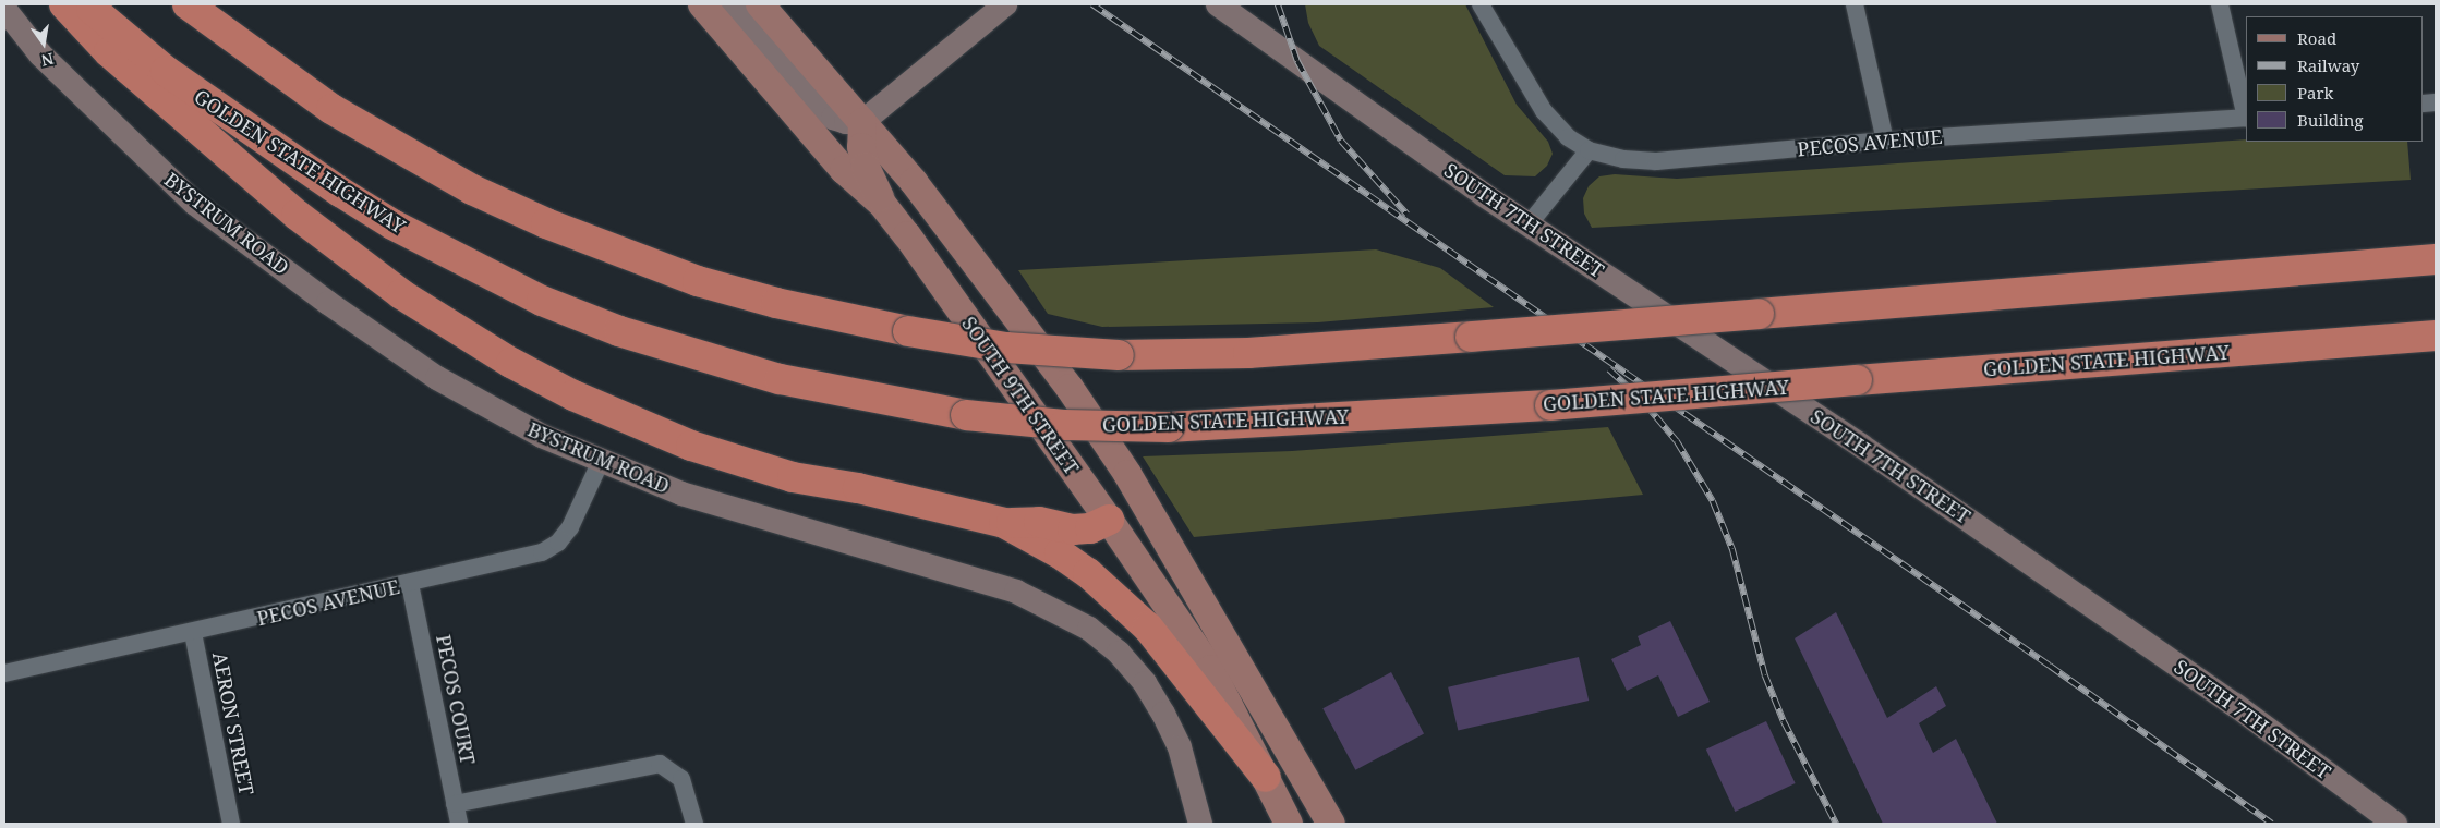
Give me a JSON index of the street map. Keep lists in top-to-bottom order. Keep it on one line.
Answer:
{"streets":{"highway":["GOLDEN STATE HIGHWAY"],"main road":["SOUTH 9TH STREET"],"street":["PECOS AVENUE","SOUTH 7TH STREET","BYSTRUM ROAD","PECOS COURT","AERON STREET"]},"crossings":[["PECOS AVENUE","BYSTRUM ROAD"],["PECOS AVENUE","PECOS COURT"],["PECOS AVENUE","AERON STREET"]],"legend":["Road","Railway","Park","Building"],"north":"bottom"}
